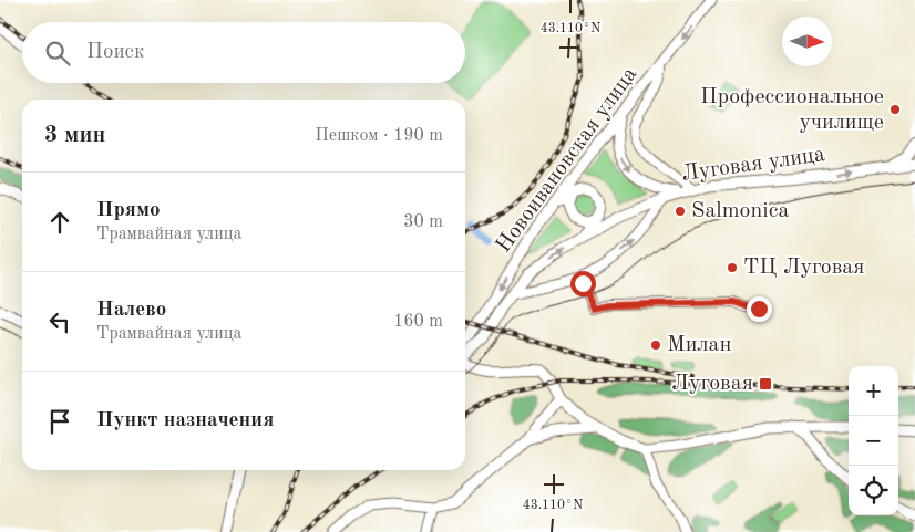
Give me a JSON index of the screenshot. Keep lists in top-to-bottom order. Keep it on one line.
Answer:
{"streets":{"main road":["Новоивановская улица","Луговая улица"]},"one_way":["Новоивановская улица","Луговая улица"],"places":{"other":["Профессиональное училище","Salmonica","ТЦ Луговая","Милан"],"transit":["Луговая"]},"north":"right","page":{"search":"Поиск","heading":["3 мин","Пешком · 190 m"],"list":[["Прямо","Трамвайная улица","30 m"],["Налево","Трамвайная улица","160 m"],"Пункт назначения"],"map_buttons":["+","−"]},"coordinates":["43.110°N"]}
